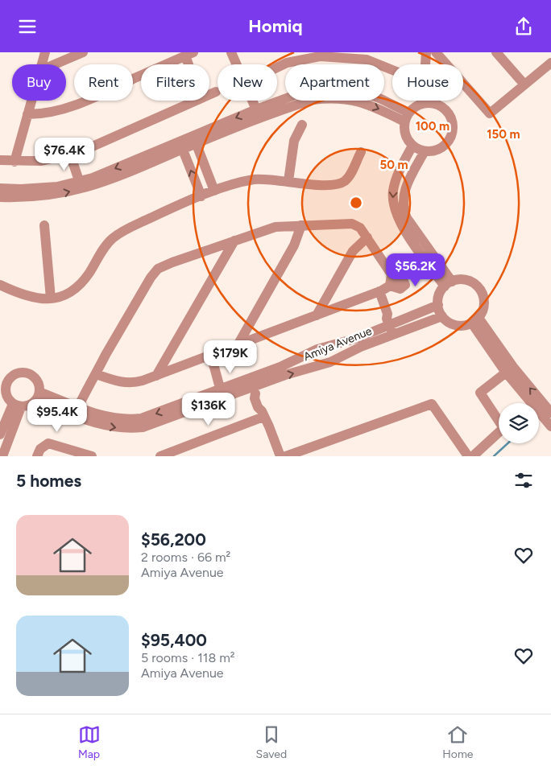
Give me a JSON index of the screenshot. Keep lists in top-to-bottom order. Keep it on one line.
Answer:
{"streets":{"street":["Amiya Avenue"]},"page":{"header":"Homiq","chip":["Buy","Rent","Filters","New","Apartment","House"],"price":["$76.4K","$56.2K","$179K","$136K","$95.4K"],"heading":"5 homes","list":[{"name":"$56,200","note":"2 rooms · 66 m² · Amiya Avenue"},{"name":"$95,400","note":"5 rooms · 118 m² · Amiya Avenue"}],"tabs":["Map","Saved","Home"]},"rings":["100 m","150 m","50 m"]}
